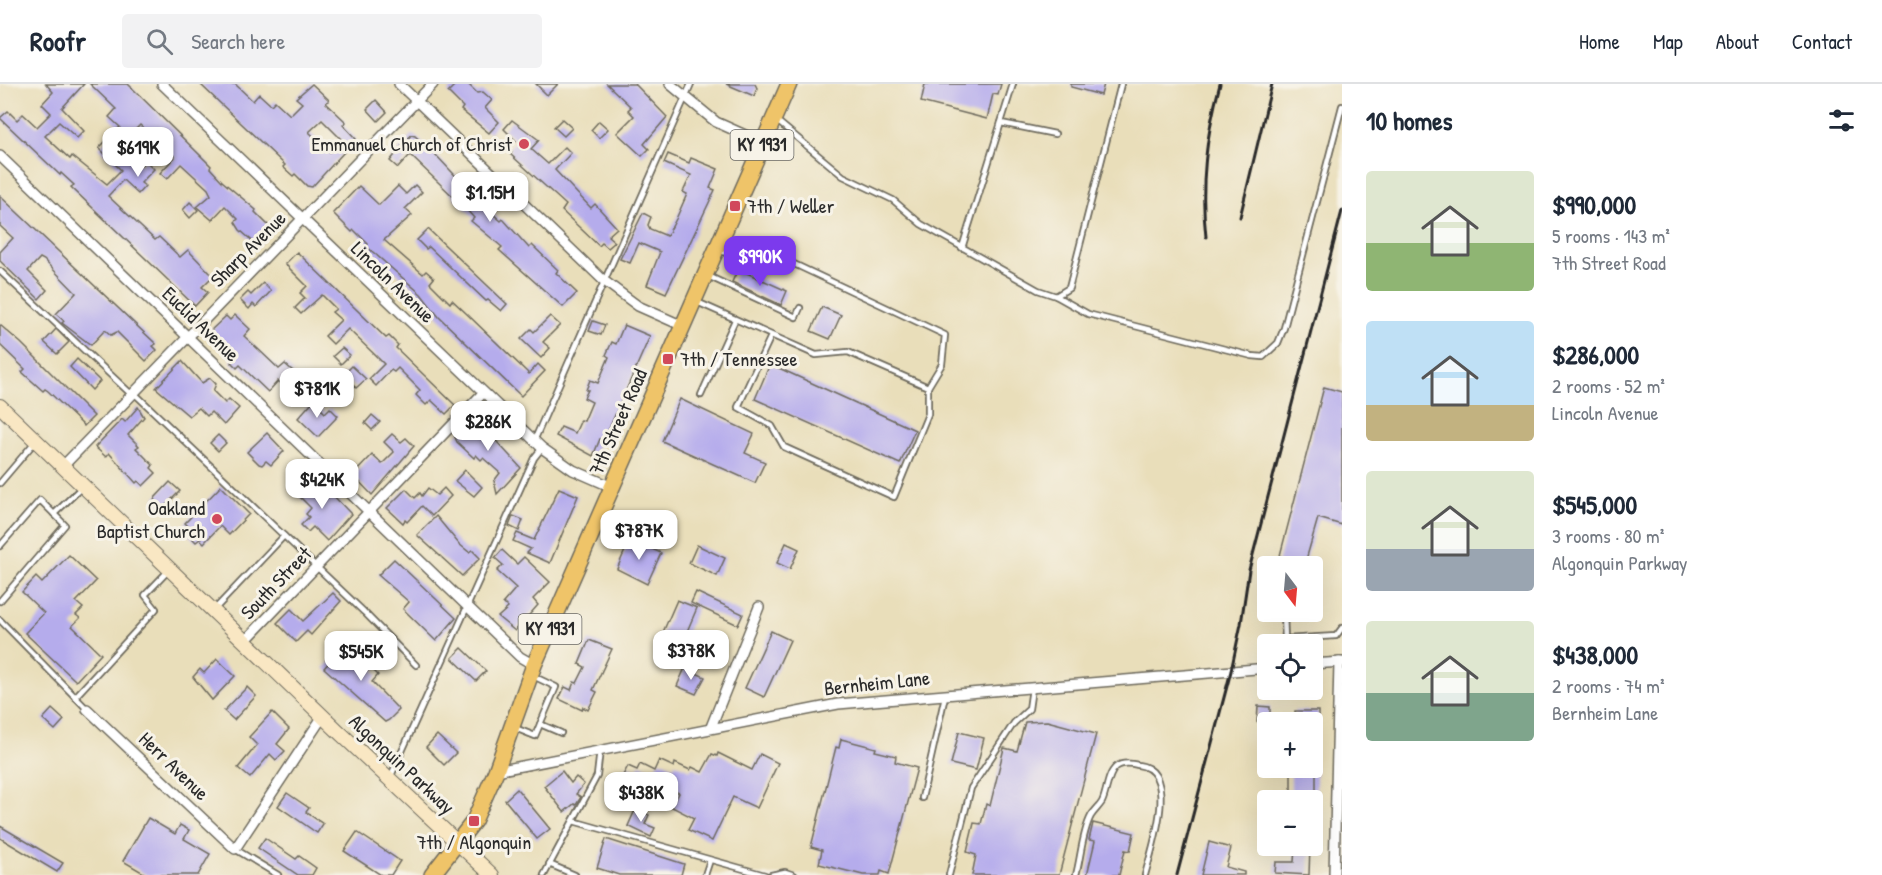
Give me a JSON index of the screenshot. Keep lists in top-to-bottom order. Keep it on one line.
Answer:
{"streets":{"main road":["KY 1931","7th Street Road","Algonquin Parkway"],"street":["Sharp Avenue","Lincoln Avenue","Euclid Avenue","South Street","Bernheim Lane","Herr Avenue"]},"crossings":[["Sharp Avenue","Lincoln Avenue"],["Sharp Avenue","Euclid Avenue"],["Sharp Avenue","Algonquin Parkway"],["Lincoln Avenue","7th Street Road"],["Lincoln Avenue","South Street"],["Euclid Avenue","7th Street Road"],["Euclid Avenue","South Street"],["7th Street Road","Bernheim Lane"],["7th Street Road","Algonquin Parkway"],["South Street","Algonquin Parkway"]],"places":{"other":["Emmanuel Church of Christ","Oakland Baptist Church"],"transit":["7th / Weller","7th / Tennessee","7th / Algonquin"]},"north":"bottom","page":{"header":"Roofr","search":"Search here","nav":["Home","Map","About","Contact"],"heading":"10 homes","price":["$619K","$1.15M","$990K","$781K","$286K","$424K","$787K","$378K","$545K","$438K"],"list":[{"name":"$990,000","note":"5 rooms · 143 m² · 7th Street Road"},{"name":"$286,000","note":"2 rooms · 52 m² · Lincoln Avenue"},{"name":"$545,000","note":"3 rooms · 80 m² · Algonquin Parkway"},{"name":"$438,000","note":"2 rooms · 74 m² · Bernheim Lane"}],"map_buttons":["+","−"]}}
